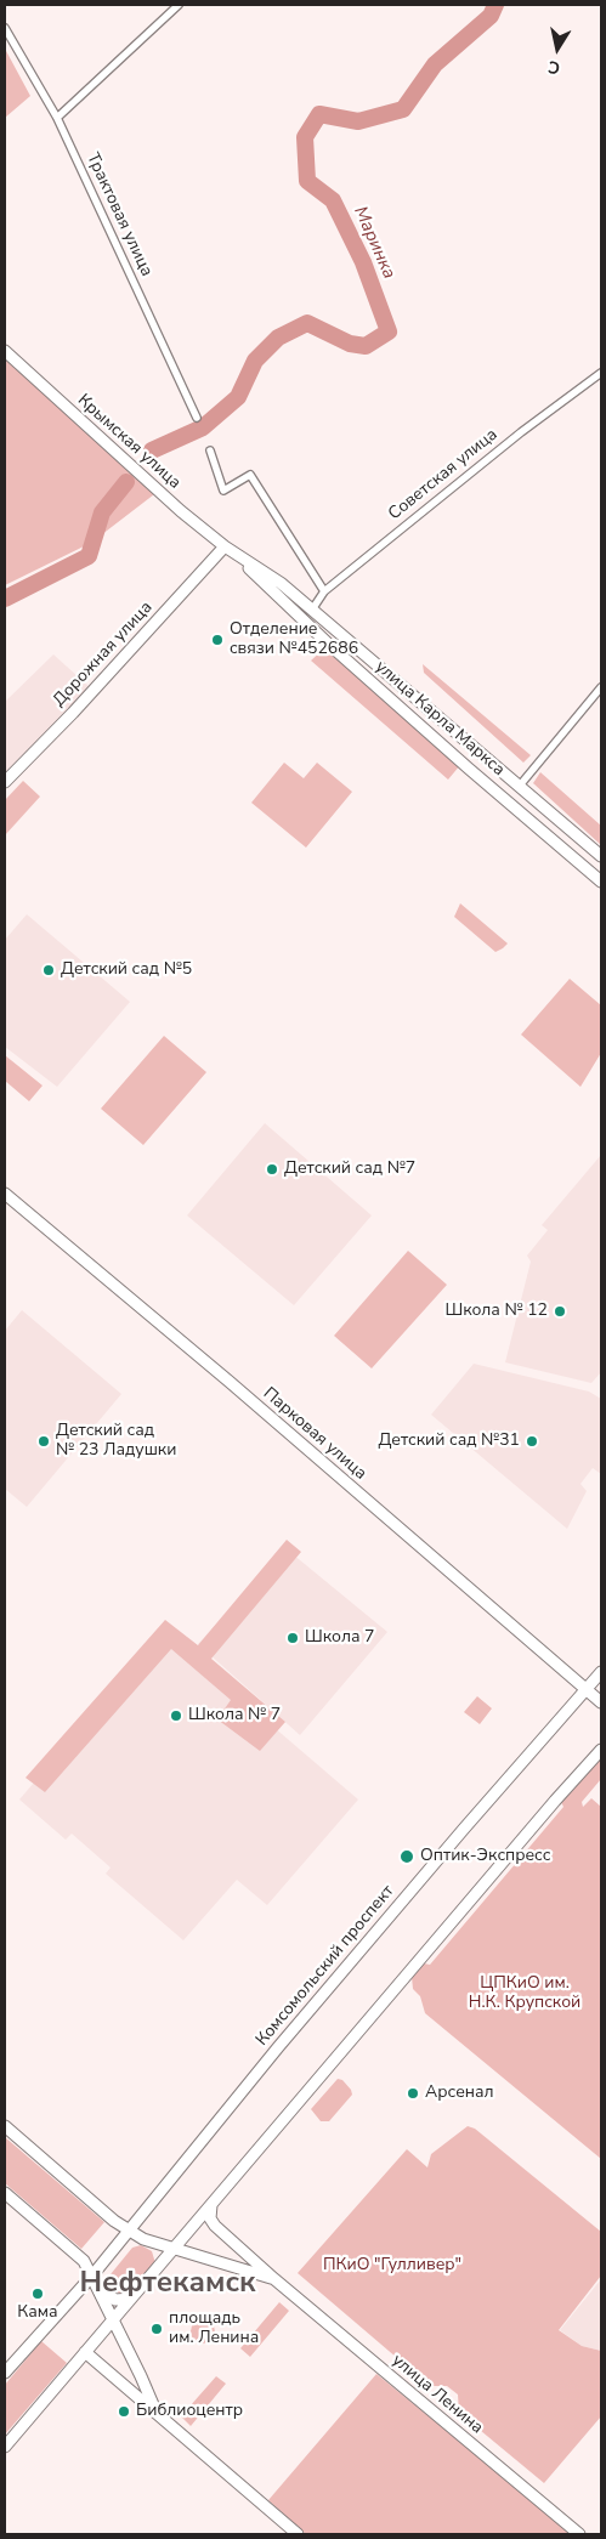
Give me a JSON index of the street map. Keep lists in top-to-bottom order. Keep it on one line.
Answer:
{"streets":{"main road":["Крымская улица","Дорожная улица","улица Карла Маркса","Парковая улица","Комсомольский проспект","улица Ленина"],"street":["Трактовая улица","Советская улица"]},"crossings":[["Крымская улица","Дорожная улица"],["Крымская улица","улица Карла Маркса"],["Советская улица","улица Карла Маркса"],["Дорожная улица","улица Карла Маркса"],["Парковая улица","Комсомольский проспект"],["Комсомольский проспект","улица Ленина"]],"districts":["Нефтекамск"],"water":["Маринка"],"parks":["ЦПКиО им. Н.К. Крупской","ПКиО \"Гулливер\""],"places":["Отделение связи №452686","Детский сад №5","Детский сад №7","Школа № 12","Детский сад № 23 Ладушки","Детский сад №31","Школа 7","Школа № 7","Оптик-Экспресс","Арсенал","Кама","площадь им. Ленина","Библиоцентр"],"north":"bottom"}
